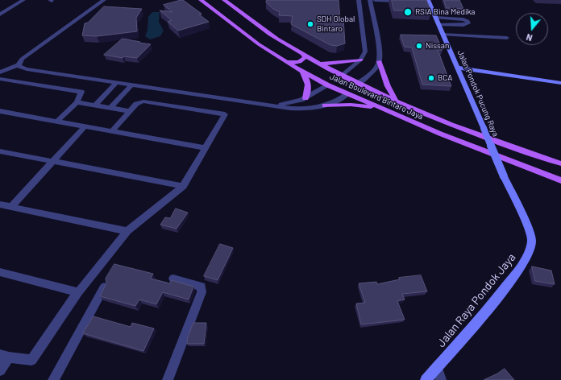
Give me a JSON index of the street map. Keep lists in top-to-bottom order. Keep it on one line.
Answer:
{"streets":{"main road":["Jalan Pondok Pucung Raya","Jalan Boulevard Bintaro Jaya","Jalan Raya Pondok Jaya"]},"crossings":[["Jalan Pondok Pucung Raya","Jalan Raya Pondok Jaya"]],"places":["RSIA Bina Medika","SDH Global Bintaro","Nissan","BCA"],"north":"bottom"}
